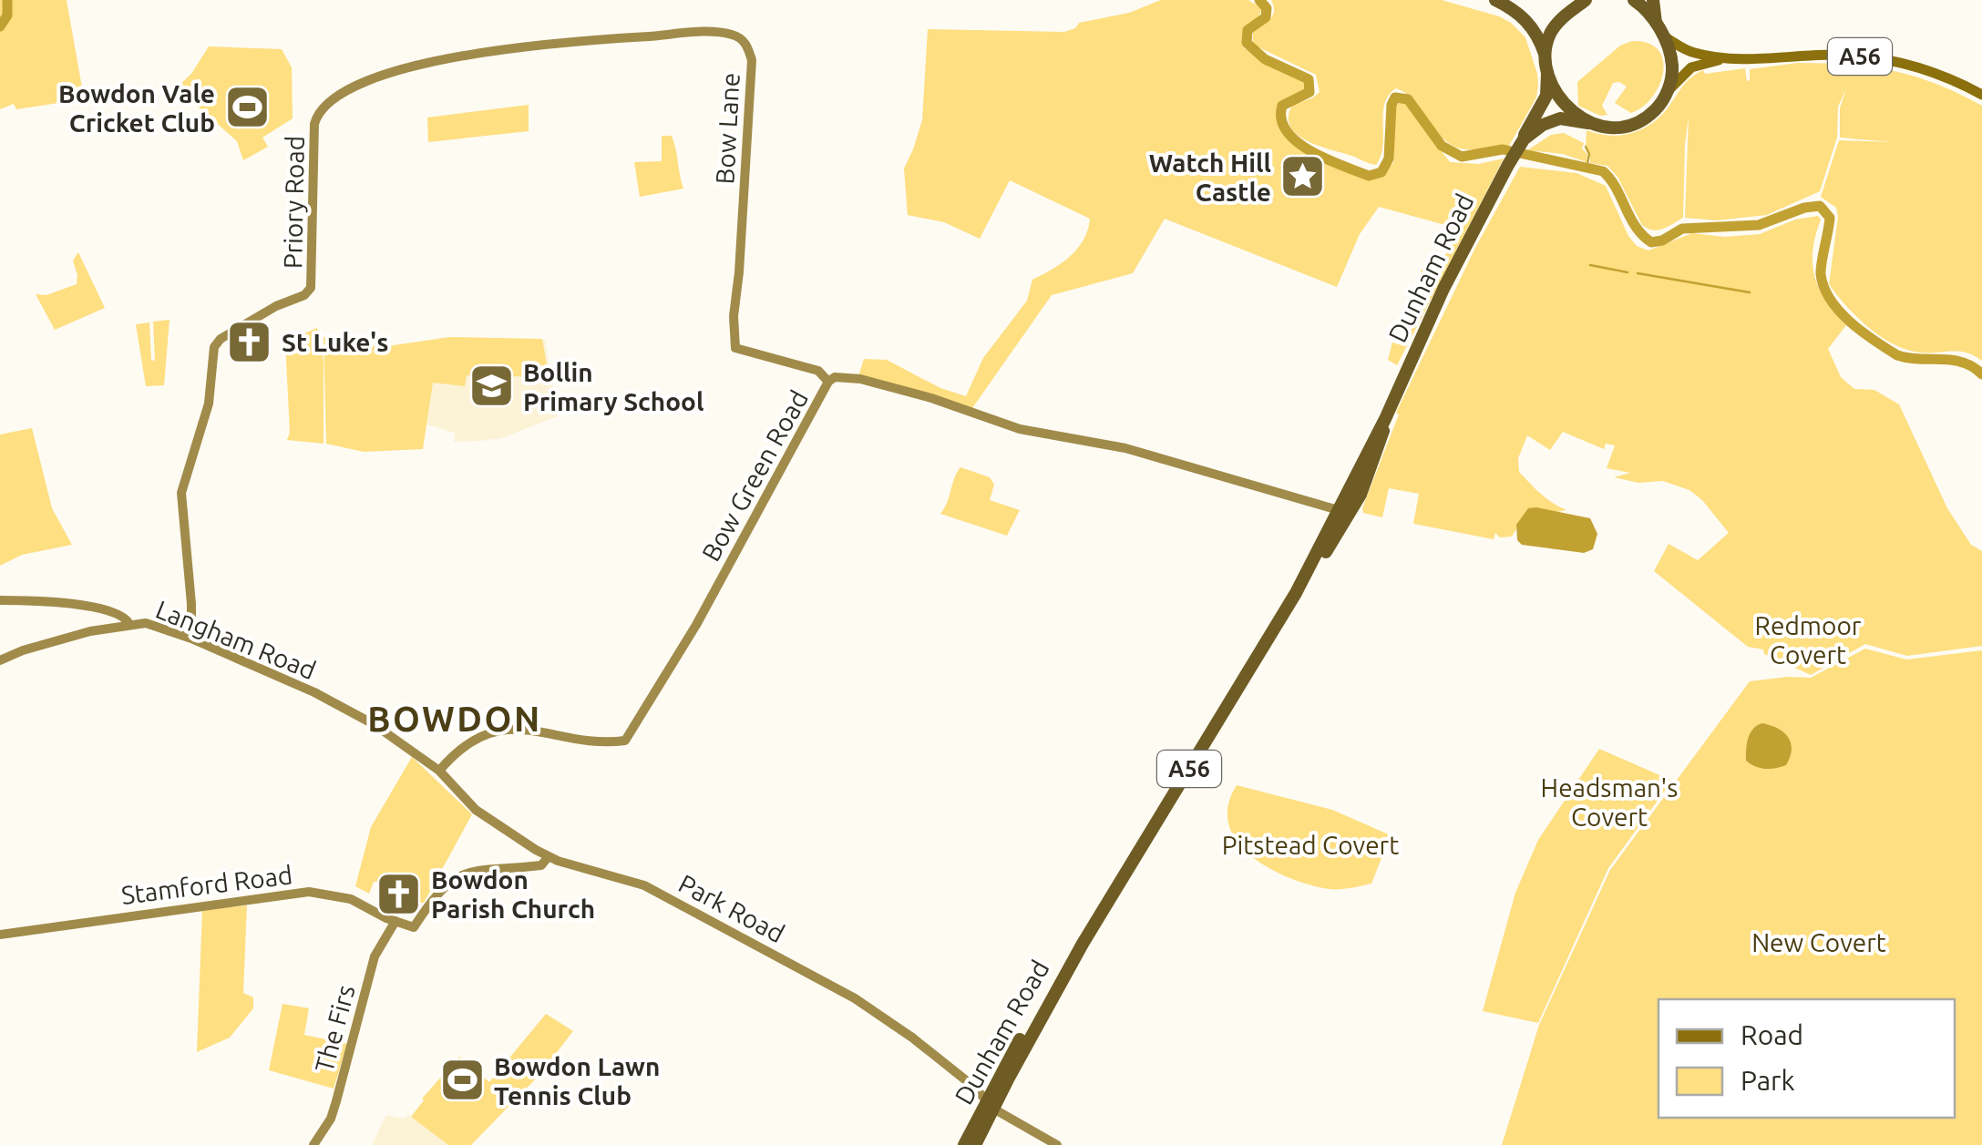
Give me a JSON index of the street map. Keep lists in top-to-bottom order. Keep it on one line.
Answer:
{"streets":{"highway":["A56","Dunham Road"],"main road":["Bow Lane","Priory Road","Bow Green Road","Langham Road","Stamford Road","Park Road","The Firs"]},"crossings":[["A56","Dunham Road"],["Bow Lane","Priory Road"],["Bow Lane","Bow Green Road"],["Priory Road","Langham Road"],["Dunham Road","Bow Green Road"],["Dunham Road","Park Road"],["Bow Green Road","Langham Road"],["Bow Green Road","Park Road"],["Langham Road","Park Road"],["Stamford Road","Park Road"],["Stamford Road","The Firs"]],"districts":["BOWDON"],"parks":["Redmoor Covert","Headsman's Covert","Pitstead Covert","New Covert"],"places":{"sports":["Bowdon Vale Cricket Club","Bowdon Lawn Tennis Club"],"place":["Watch Hill Castle"],"church":["St Luke's","Bowdon Parish Church"],"school or university":["Bollin Primary School"]},"legend":["Road","Park"]}
